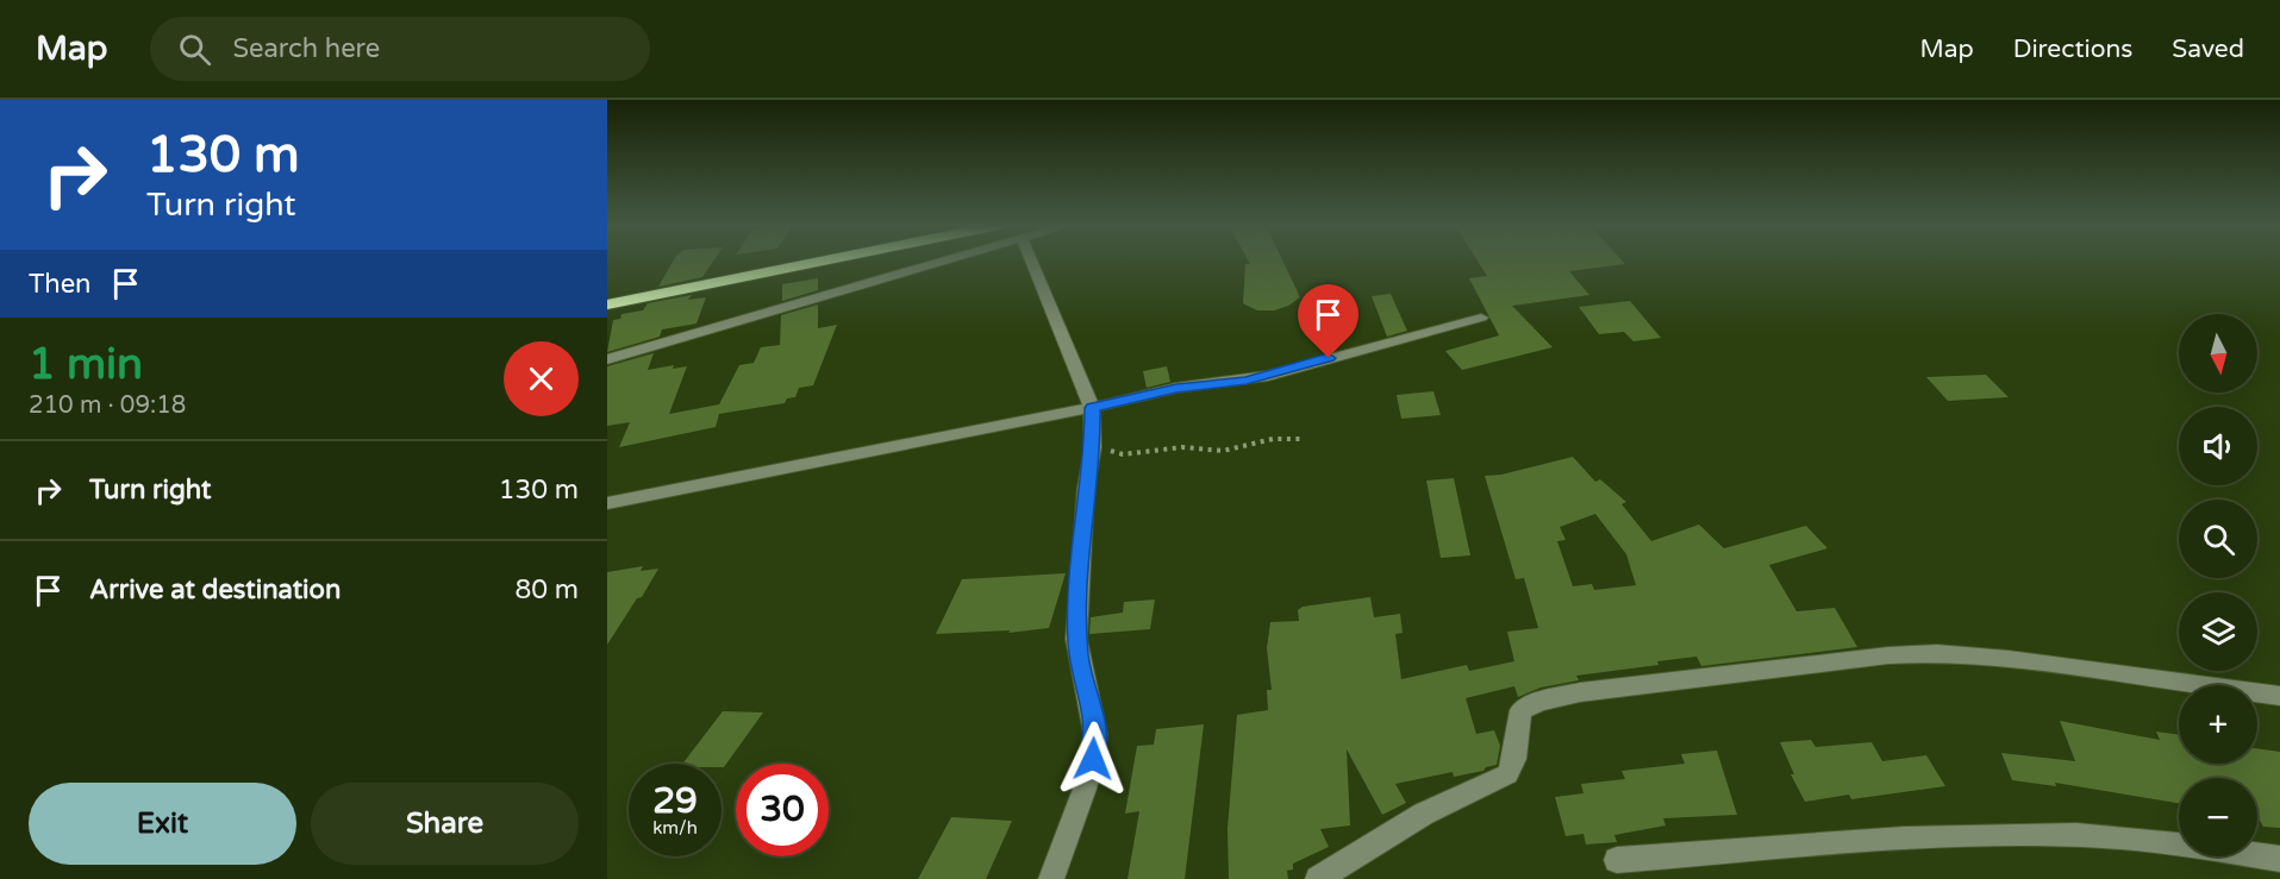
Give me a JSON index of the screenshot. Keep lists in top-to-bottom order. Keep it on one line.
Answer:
{"north":"bottom","page":{"header":"Map","search":"Search here","nav":["Map","Directions","Saved"],"turn":["130 m","Turn right"],"then":"Then","map_buttons":["+","−"],"heading":["1 min","210 m · 09:18"],"list":[{"name":"Turn right","value":"130 m"},{"name":"Arrive at destination","value":"80 m"}],"speed":"29 km/h","limit":"30","buttons":["Exit","Share"]}}
